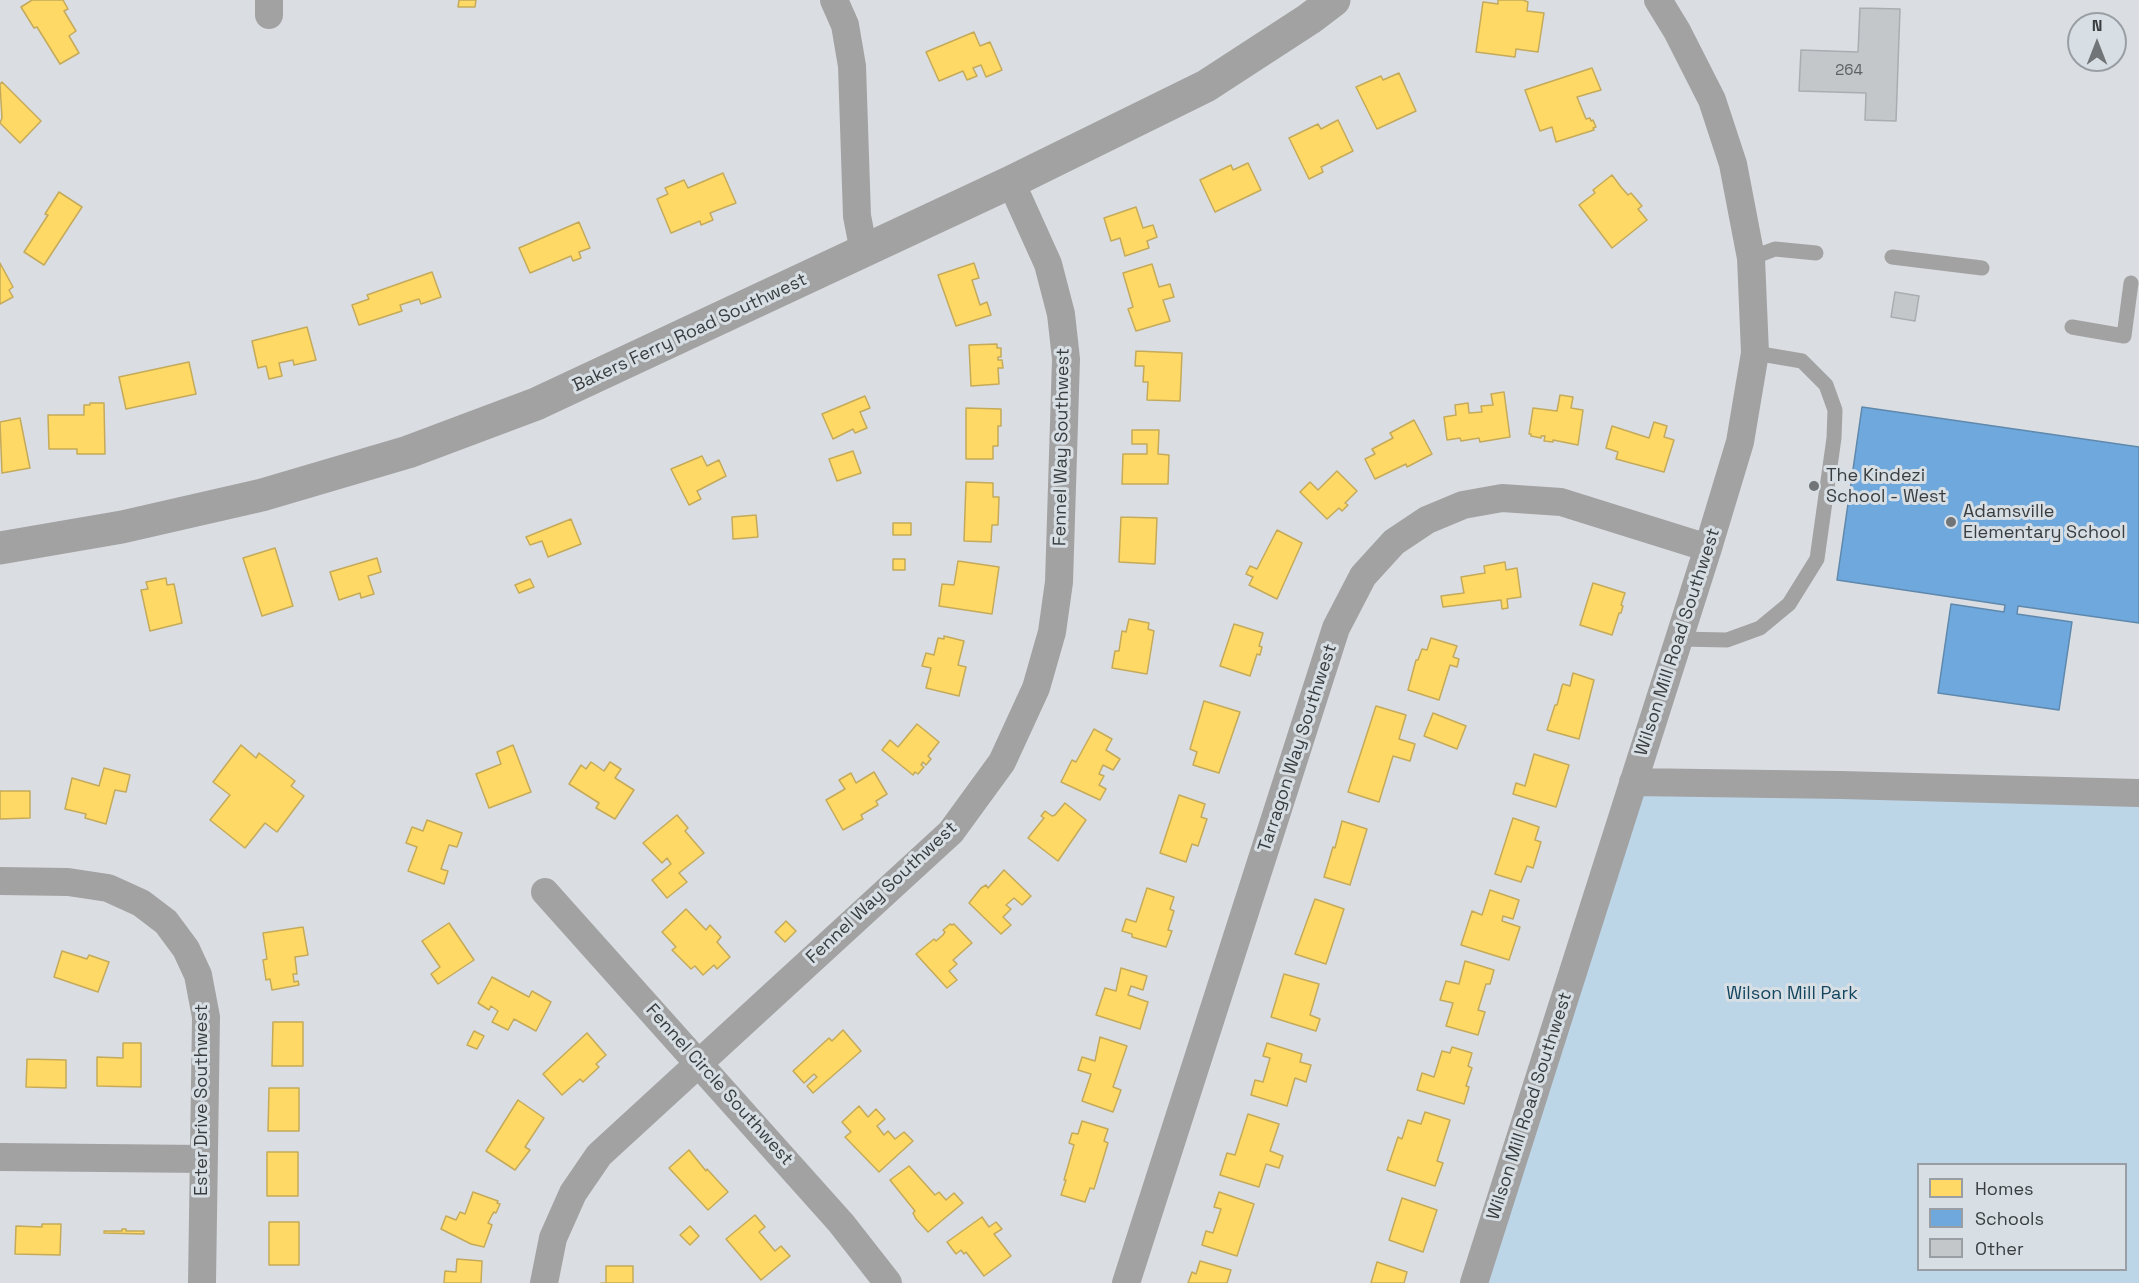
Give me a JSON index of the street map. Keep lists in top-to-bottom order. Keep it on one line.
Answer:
{"streets":{"street":["Bakers Ferry Road Southwest","Fennel Way Southwest","Wilson Mill Road Southwest","Tarragon Way Southwest","Fennel Circle Southwest","Ester Drive Southwest"]},"crossings":[["Bakers Ferry Road Southwest","Fennel Way Southwest"],["Fennel Way Southwest","Fennel Circle Southwest"],["Wilson Mill Road Southwest","Tarragon Way Southwest"]],"parks":["Wilson Mill Park"],"places":["The Kindezi School - West","Adamsville Elementary School"],"house_numbers":["264"],"legend":["Homes","Schools","Other"],"north":"top"}
